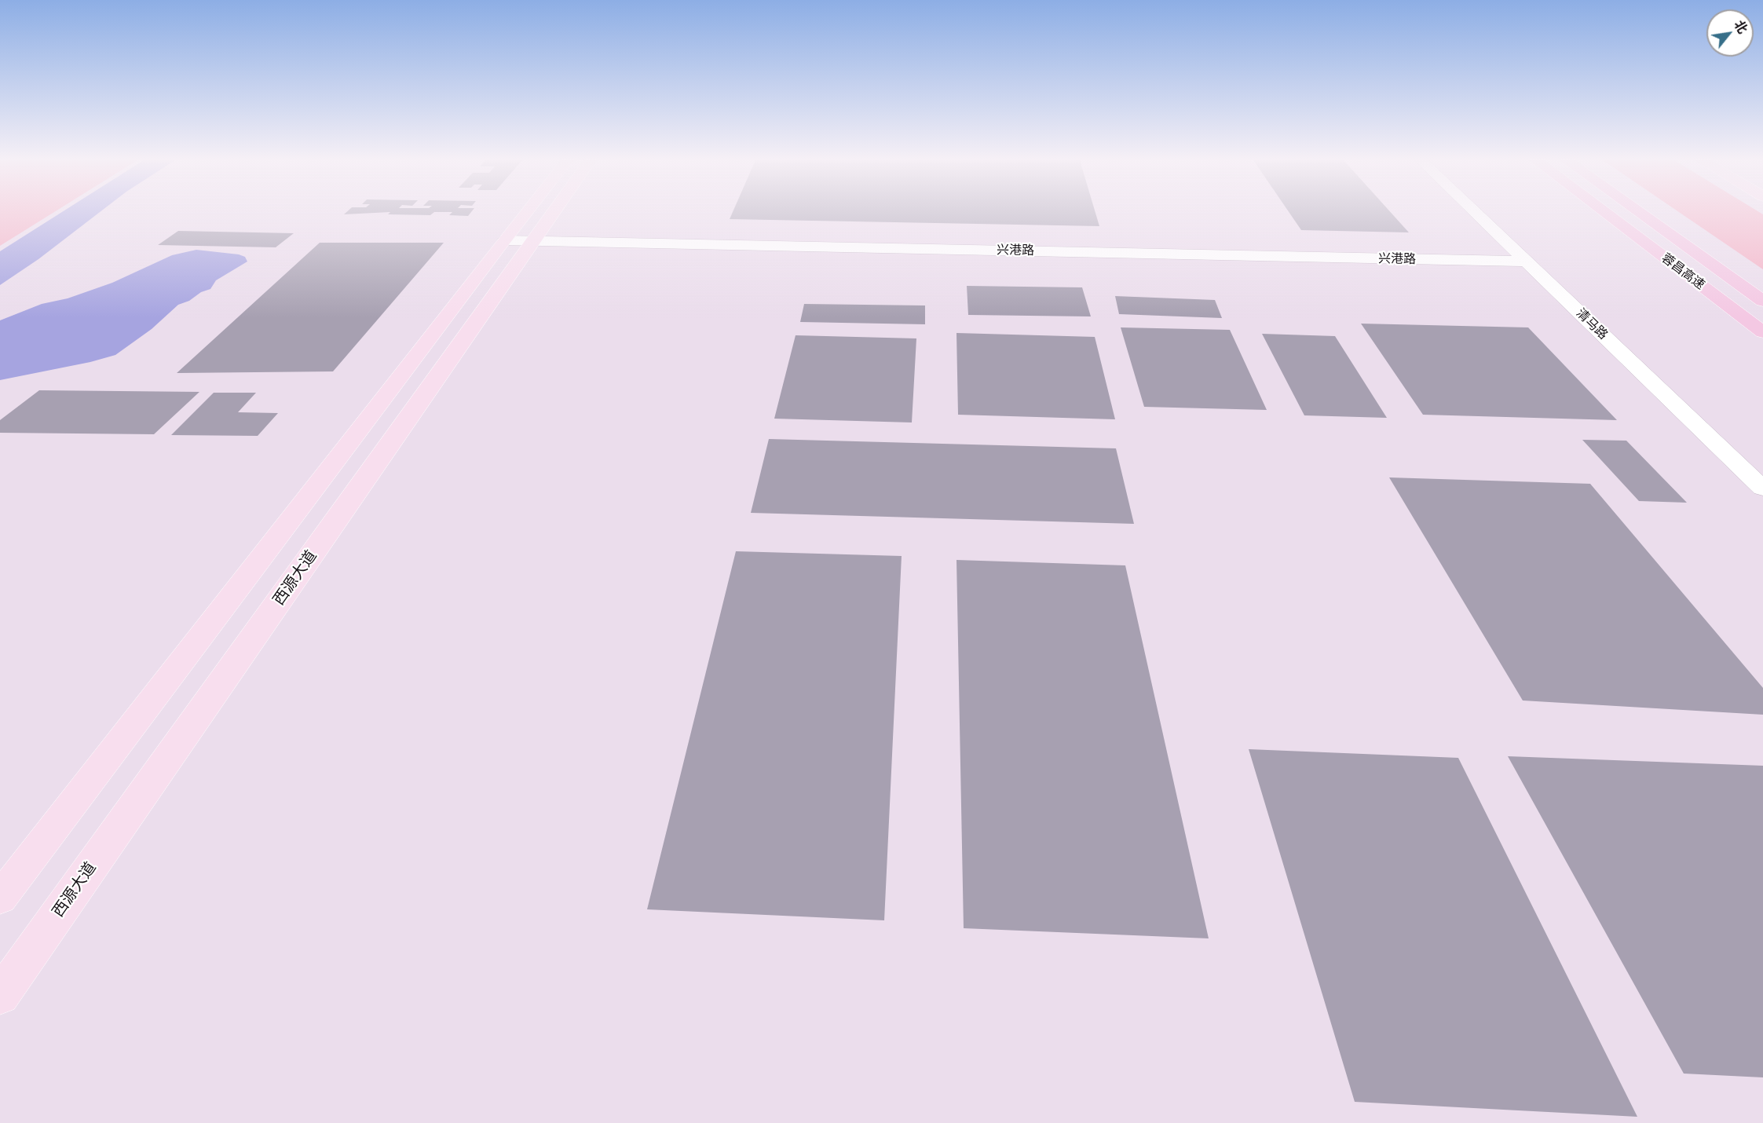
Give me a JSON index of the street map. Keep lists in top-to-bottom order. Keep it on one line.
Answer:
{"streets":{"highway":["蓉昌高速"],"main road":["西源大道"],"street":["兴港路","清马路"]},"crossings":[["兴港路","清马路"],["兴港路","西源大道"]],"north":"top right"}
